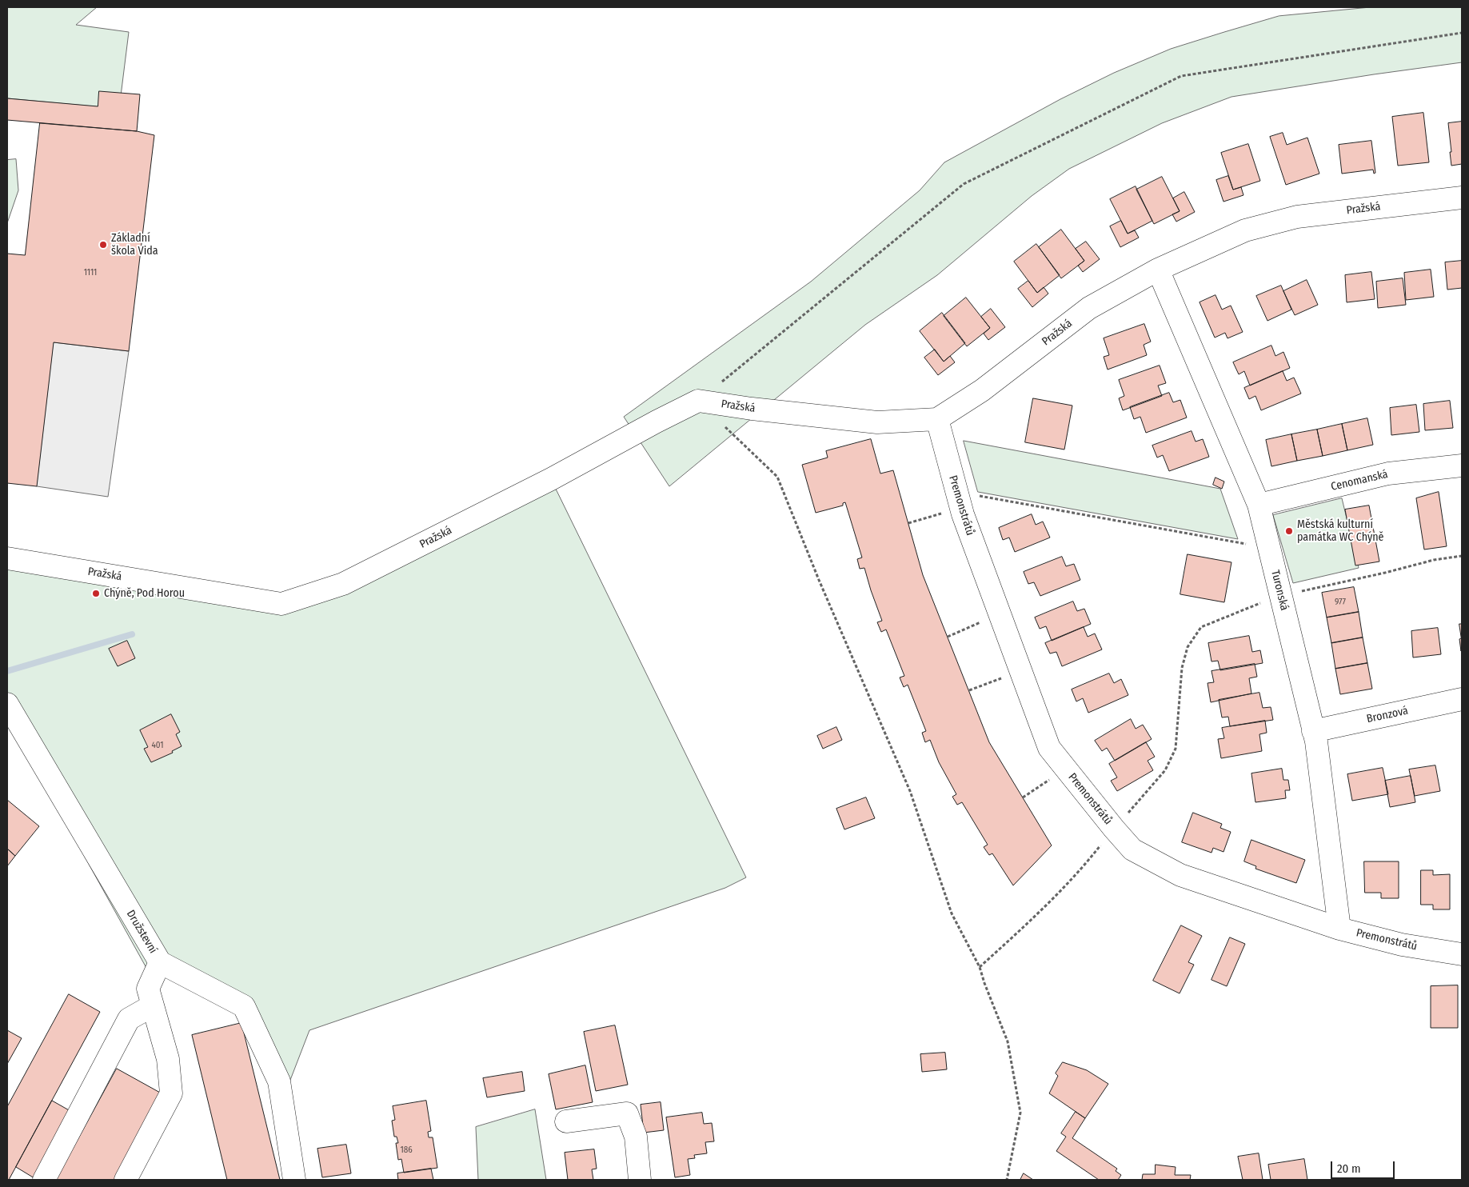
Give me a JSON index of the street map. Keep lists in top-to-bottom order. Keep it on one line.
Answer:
{"streets":{"street":["Pražská","Cenomanská","Premonstrátů","Turonská","Bronzová","Družstevní"]},"crossings":[["Pražská","Premonstrátů"],["Pražská","Turonská"],["Cenomanská","Turonská"],["Premonstrátů","Turonská"],["Turonská","Bronzová"]],"places":["Základní škola Vida","Městská kulturní památka WC Chýně","Chýně, Pod Horou"],"house_numbers":["1111","977","401","186"],"scale_bar":"20 m"}
